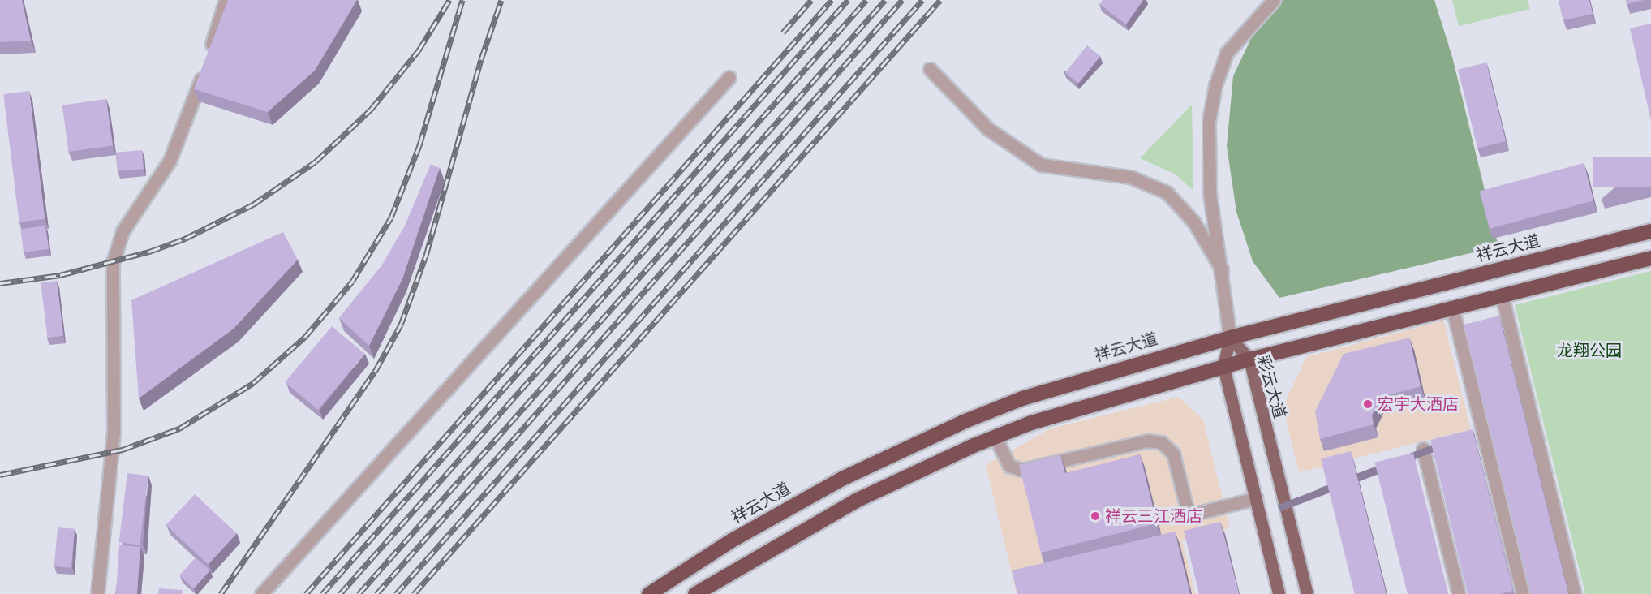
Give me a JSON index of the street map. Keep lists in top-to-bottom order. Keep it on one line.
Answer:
{"streets":{"highway":["祥云大道"],"main road":["彩云大道"]},"crossings":[["祥云大道","彩云大道"]],"parks":["龙翔公园"],"places":["宏宇大酒店","祥云三江酒店"]}
